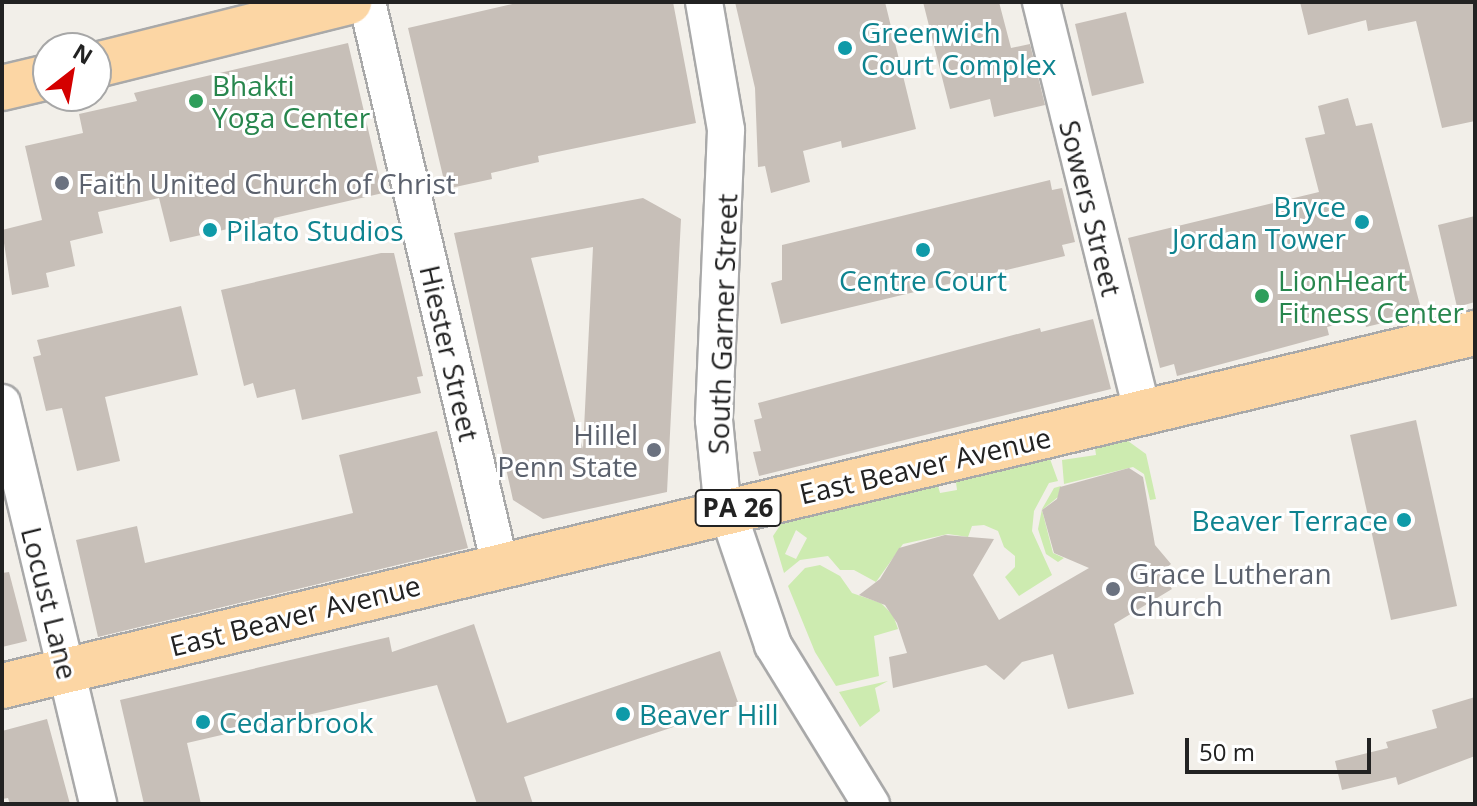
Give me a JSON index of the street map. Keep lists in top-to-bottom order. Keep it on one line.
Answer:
{"streets":{"main road":["East Beaver Avenue","PA 26"],"street":["Sowers Street","South Garner Street","Hiester Street","Locust Lane"]},"crossings":[["Sowers Street","East Beaver Avenue"],["South Garner Street","East Beaver Avenue"],["Hiester Street","East Beaver Avenue"],["East Beaver Avenue","Locust Lane"]],"places":["Greenwich Court Complex","Bhakti Yoga Center","Faith United Church of Christ","Bryce Jordan Tower","Pilato Studios","Centre Court","LionHeart Fitness Center","Hillel Penn State","Beaver Terrace","Grace Lutheran Church","Beaver Hill","Cedarbrook"],"scale_bar":"50 m","north":"top right"}
